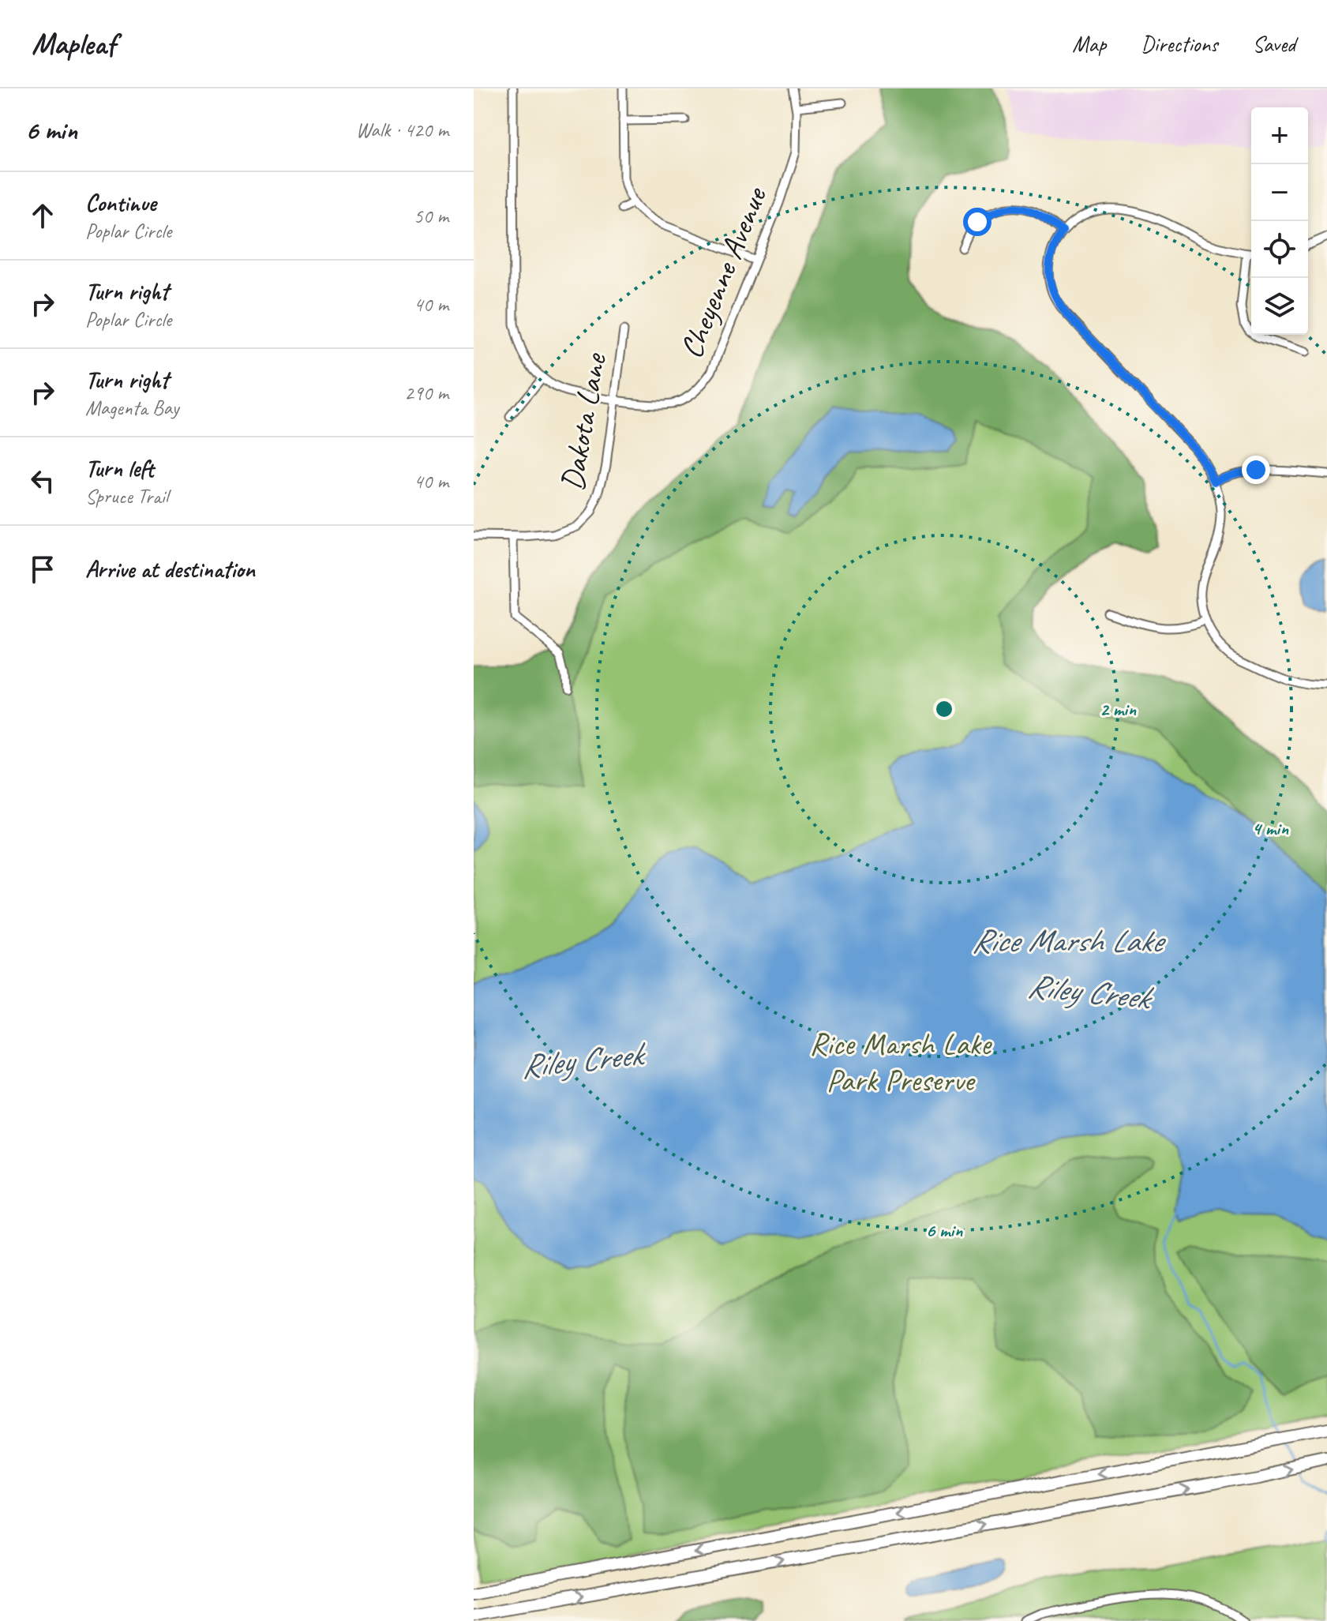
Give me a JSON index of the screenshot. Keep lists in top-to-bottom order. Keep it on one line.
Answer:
{"streets":{"street":["Cheyenne Avenue","Dakota Lane"]},"crossings":[["Cheyenne Avenue","Dakota Lane"]],"water":["Rice Marsh Lake","Riley Creek"],"parks":["Rice Marsh Lake Park Preserve"],"page":{"header":"Mapleaf","nav":["Map","Directions","Saved"],"heading":["6 min","Walk · 420 m"],"map_buttons":["+","−"],"list":[["Continue","Poplar Circle","50 m"],["Turn right","Poplar Circle","40 m"],["Turn right","Magenta Bay","290 m"],["Turn left","Spruce Trail","40 m"],"Arrive at destination"]},"rings":["2 min","4 min","6 min"]}
